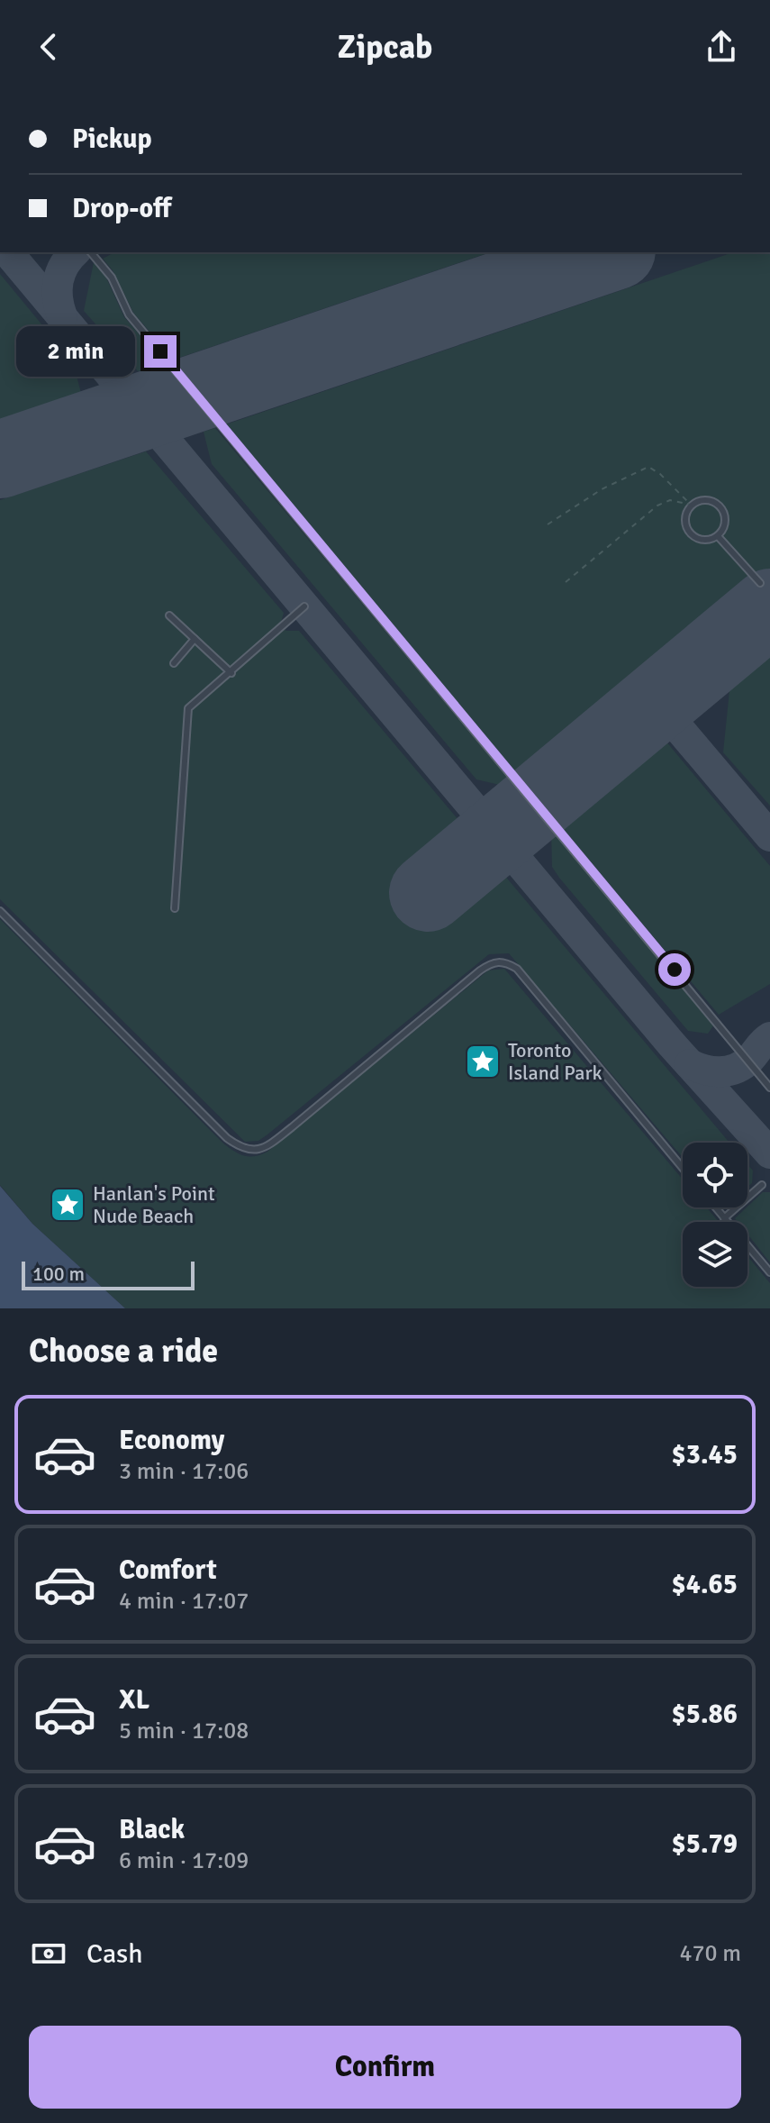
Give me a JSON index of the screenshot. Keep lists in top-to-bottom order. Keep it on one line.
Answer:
{"places":{"place":["Toronto Island Park","Hanlan's Point Nude Beach"]},"scale_bar":"100 m","page":{"header":"Zipcab","banner":["Pickup","Drop-off"],"bubble":"2 min","scale":"100 m","heading":"Choose a ride","list":[{"name":"Economy","note":"3 min · 17:06","value":"$3.45"},{"name":"Comfort","note":"4 min · 17:07","value":"$4.65"},{"name":"XL","note":"5 min · 17:08","value":"$5.86"},{"name":"Black","note":"6 min · 17:09","value":"$5.79"}],"pay":["Cash","470 m"],"buttons":"Confirm"}}
